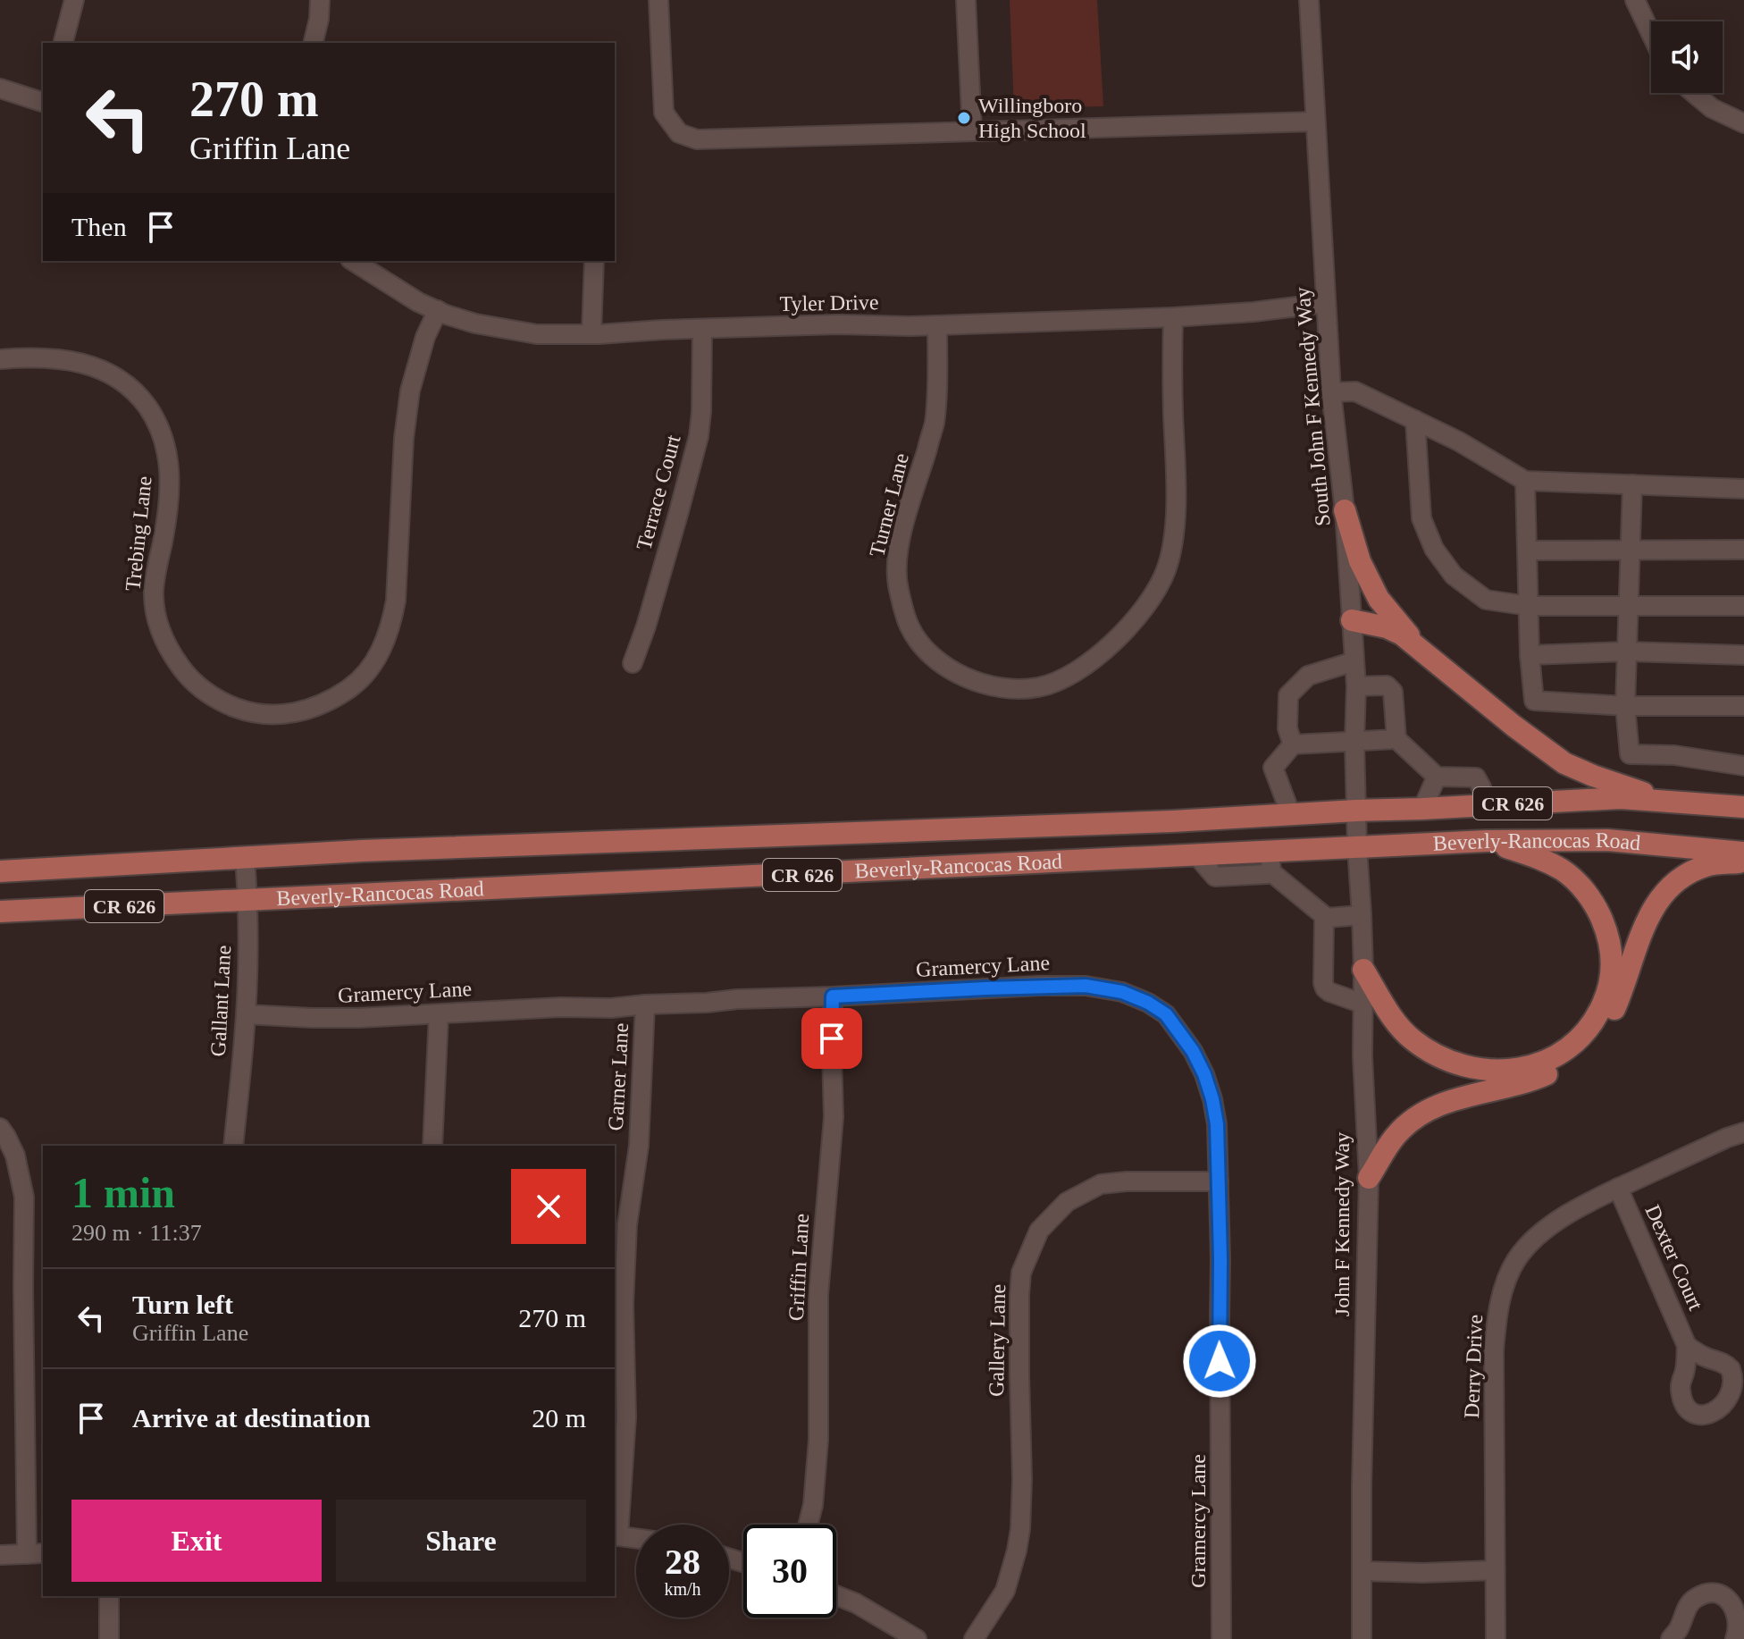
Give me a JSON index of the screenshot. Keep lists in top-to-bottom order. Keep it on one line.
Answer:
{"streets":{"main road":["CR 626","Beverly-Rancocas Road"],"street":["Tyler Drive","South John F Kennedy Way","Terrace Court","Turner Lane","Trebing Lane","Gramercy Lane","Gallant Lane","Garner Lane","John F Kennedy Way","Dexter Court","Griffin Lane","Gallery Lane","Derry Drive"]},"crossings":[["Tyler Drive","South John F Kennedy Way"],["Tyler Drive","Terrace Court"],["Tyler Drive","Turner Lane"],["Tyler Drive","Trebing Lane"],["South John F Kennedy Way","Beverly-Rancocas Road"],["South John F Kennedy Way","John F Kennedy Way"],["Beverly-Rancocas Road","Gallant Lane"],["Beverly-Rancocas Road","John F Kennedy Way"],["Gramercy Lane","Gallant Lane"],["Gramercy Lane","Garner Lane"],["Gramercy Lane","Griffin Lane"],["Gramercy Lane","Gallery Lane"],["Dexter Court","Derry Drive"]],"places":["Willingboro High School"],"page":{"turn":["270 m","Griffin Lane"],"then":"Then","heading":["1 min","290 m · 11:37"],"list":[{"name":"Turn left","note":"Griffin Lane","value":"270 m"},{"name":"Arrive at destination","value":"20 m"}],"buttons":["Exit","Share"],"speed":"28 km/h","limit":"30"}}
